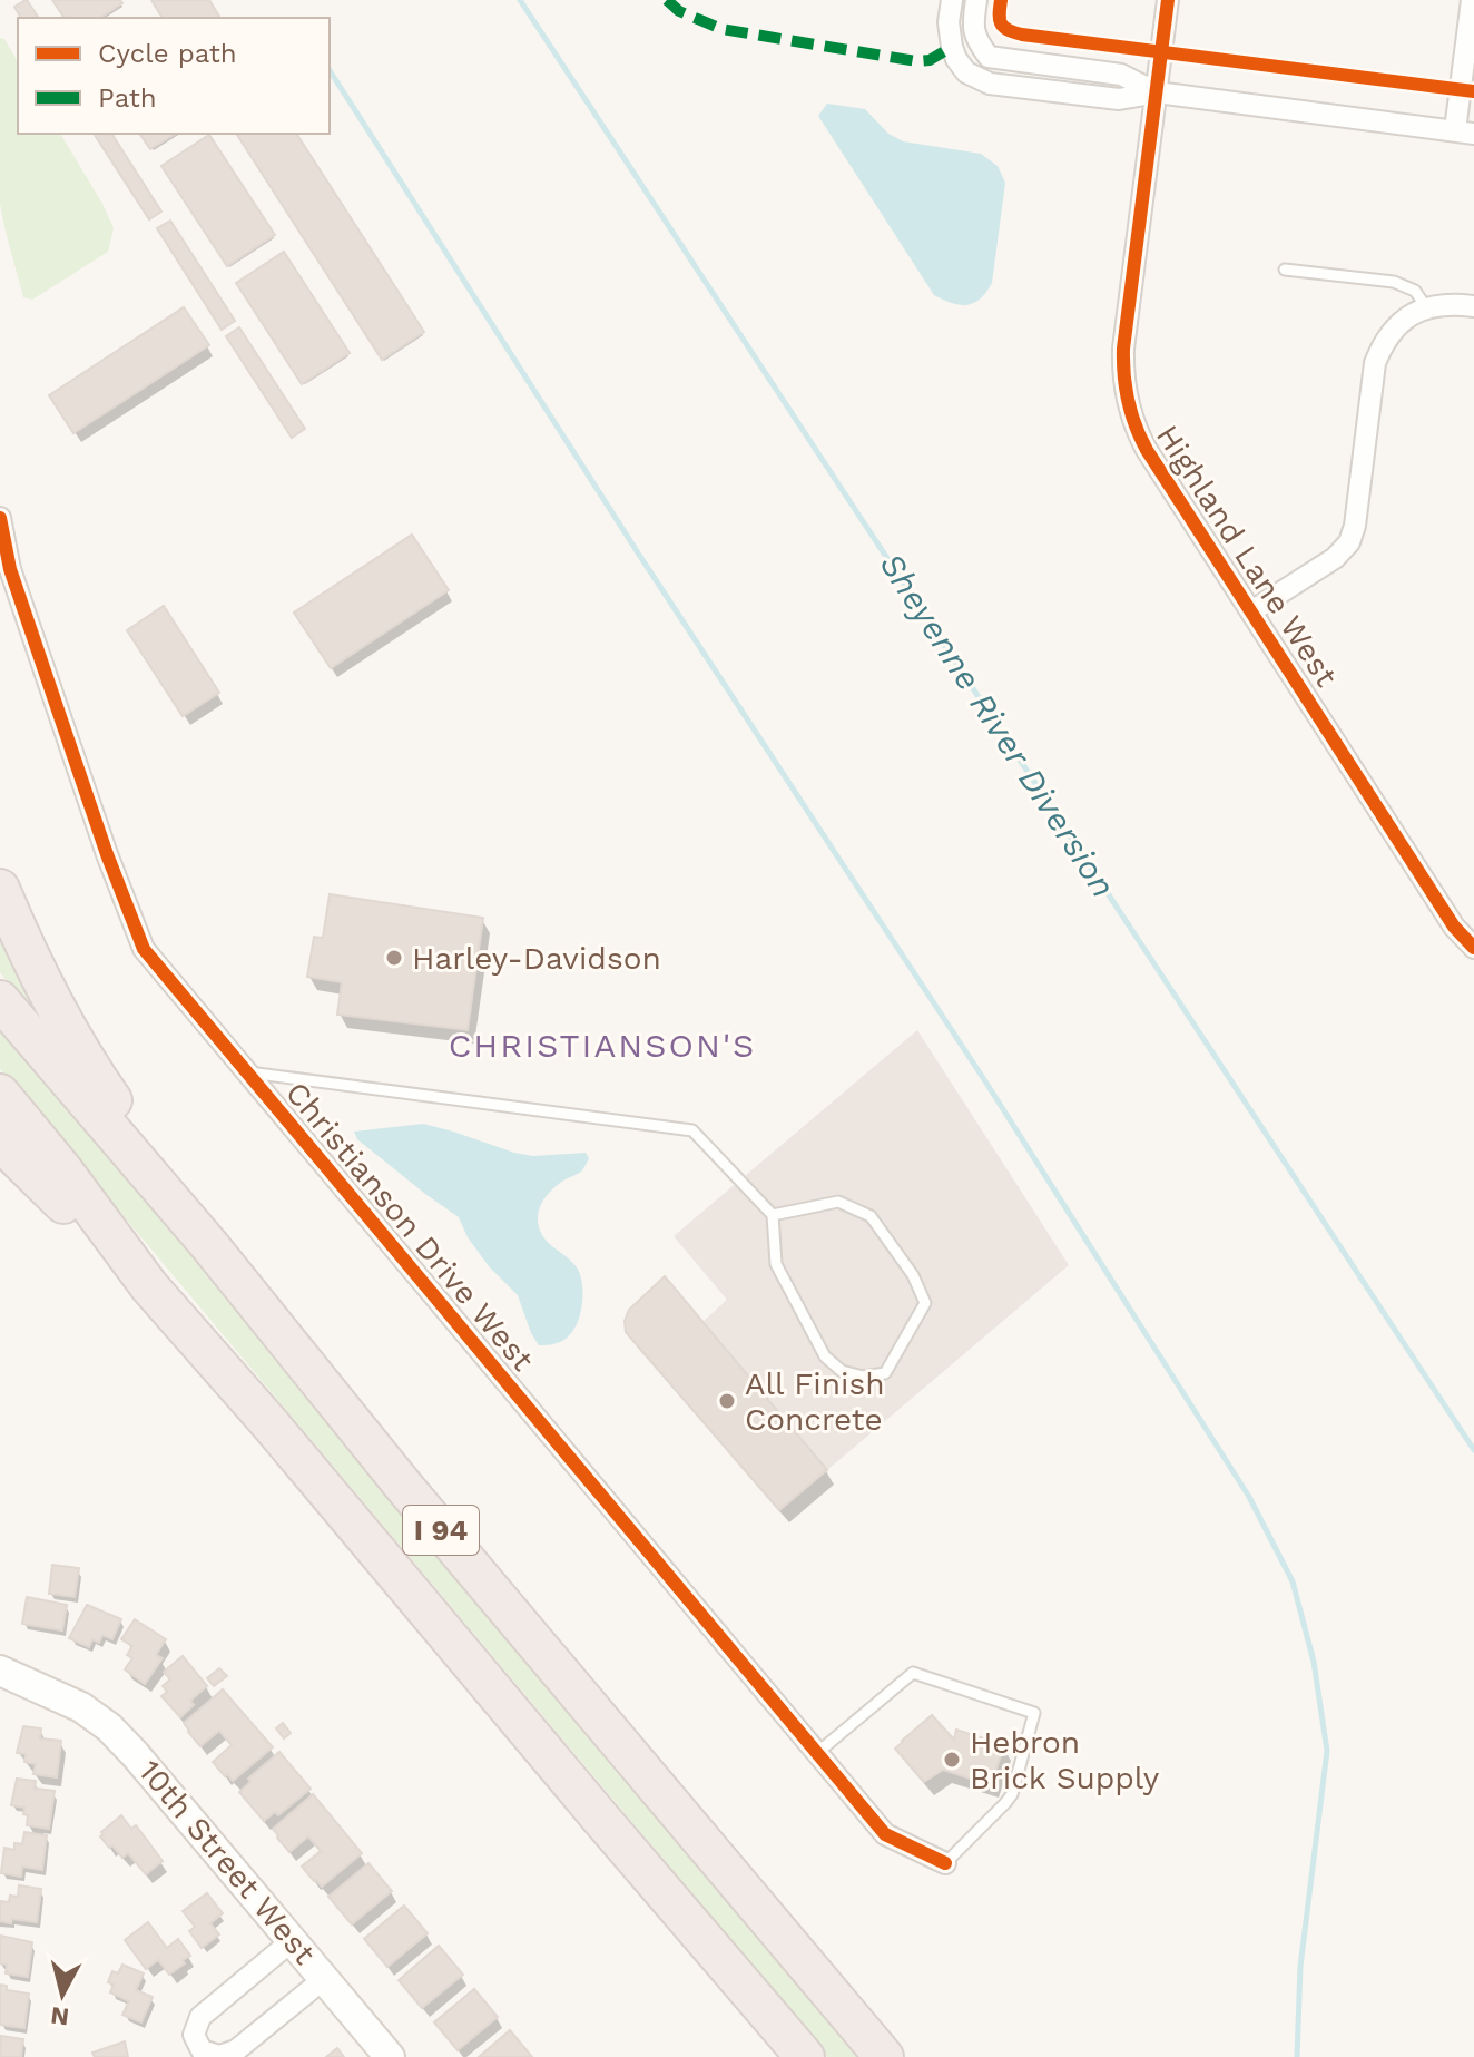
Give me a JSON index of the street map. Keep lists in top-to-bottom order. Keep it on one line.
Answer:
{"streets":{"highway":["I 94"],"street":["Highland Lane West","Christianson Drive West","10th Street West"]},"districts":["CHRISTIANSON'S"],"water":["Sheyenne River Diversion"],"places":["Harley-Davidson","All Finish Concrete","Hebron Brick Supply"],"legend":["Cycle path","Path"],"north":"bottom"}
